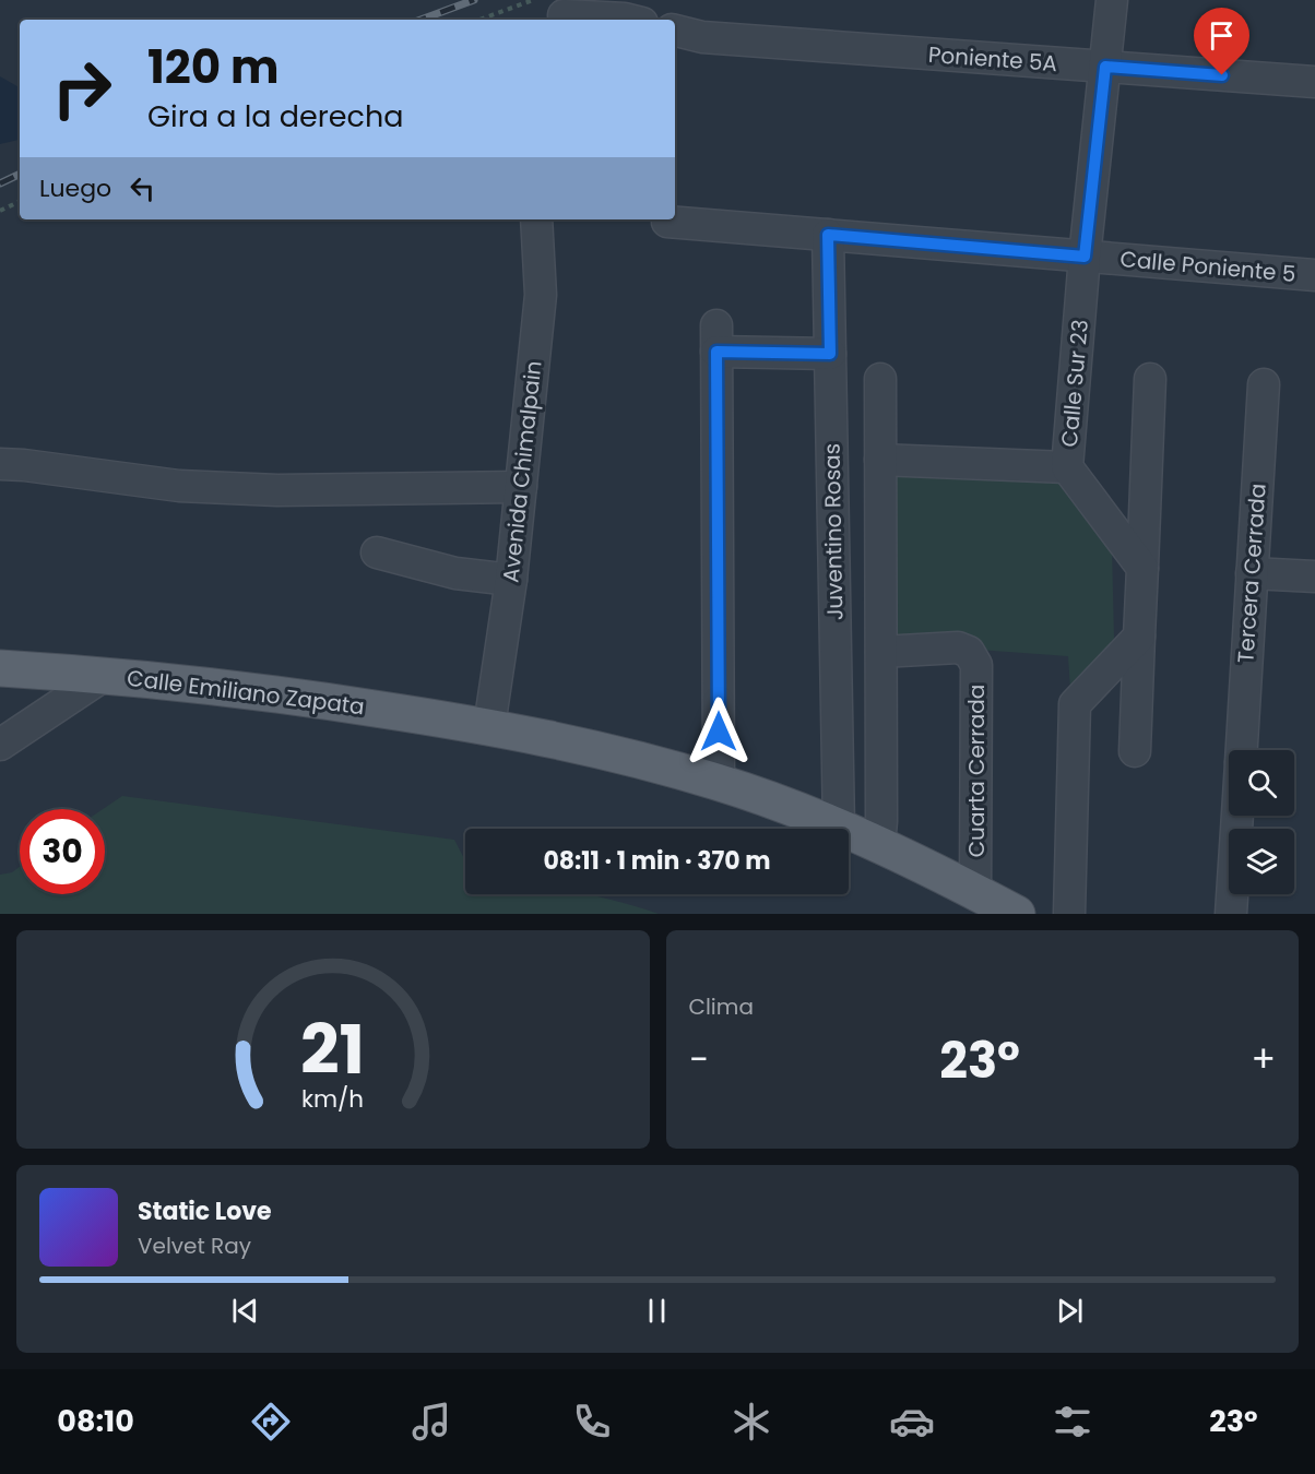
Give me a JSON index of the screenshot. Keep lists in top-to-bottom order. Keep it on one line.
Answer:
{"streets":{"main road":["Calle Emiliano Zapata"],"street":["Poniente 5A","Calle Poniente 5","Calle Sur 23","Avenida Chimalpain","Juventino Rosas","Tercera Cerrada","Cuarta Cerrada"]},"crossings":[["Poniente 5A","Calle Sur 23"],["Calle Poniente 5","Calle Sur 23"],["Calle Poniente 5","Juventino Rosas"],["Avenida Chimalpain","Calle Emiliano Zapata"],["Juventino Rosas","Calle Emiliano Zapata"],["Calle Emiliano Zapata","Cuarta Cerrada"]],"page":{"turn":["120 m","Gira a la derecha"],"then":"Luego","limit":"30","trip":"08:11 · 1 min · 370 m","tile":"Clima","heat":["−","23°","+"],"song":["Static Love","Velvet Ray"],"tabs":["08:10","23°"],"gauge":["21","km/h"]}}
